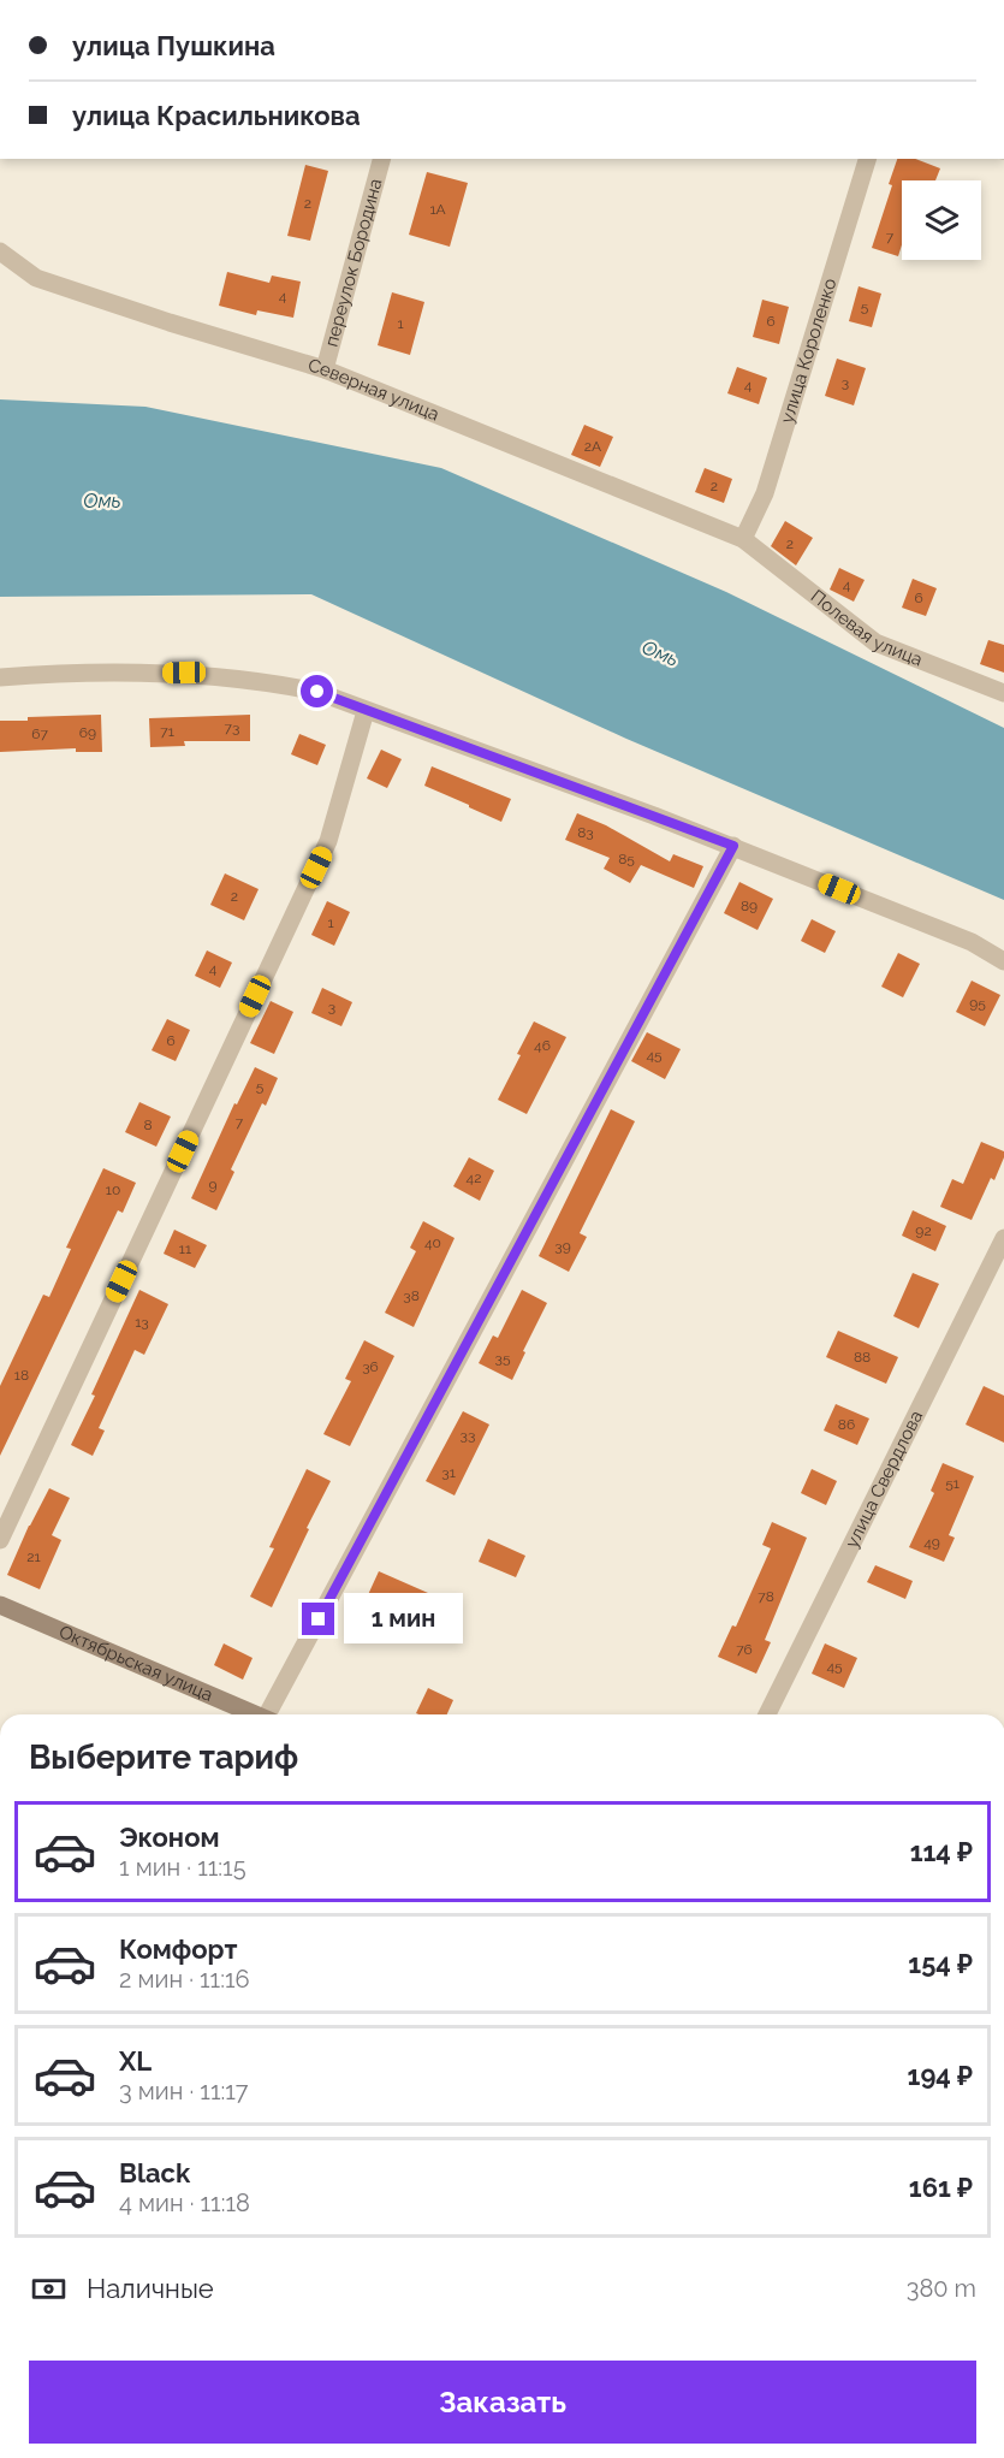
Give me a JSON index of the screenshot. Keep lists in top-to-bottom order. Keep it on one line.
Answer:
{"streets":{"street":["переулок Бородина","улица Короленко","Северная улица","Полевая улица","улица Свердлова","Октябрьская улица"]},"crossings":[["переулок Бородина","Северная улица"],["улица Короленко","Северная улица"],["улица Короленко","Полевая улица"],["Северная улица","Полевая улица"]],"water":["Омь"],"house_numbers":["2","1А","7","4","5","6","1","3","4","2А","2","2","4","6","73","71","69","67","83","85","2","89","1","4","95","3","6","46","45","5","7","8","42","9","10","92","40","39","11","38","13","88","35","36","18","86","33","31","51","49","21","78","76","45"],"page":{"banner":["улица Пушкина","улица Красильникова"],"bubble":"1 мин","heading":"Выберите тариф","list":[{"name":"Эконом","note":"1 мин · 11:15","value":"114 ₽"},{"name":"Комфорт","note":"2 мин · 11:16","value":"154 ₽"},{"name":"XL","note":"3 мин · 11:17","value":"194 ₽"},{"name":"Black","note":"4 мин · 11:18","value":"161 ₽"}],"pay":["Наличные","380 m"],"buttons":"Заказать"}}
